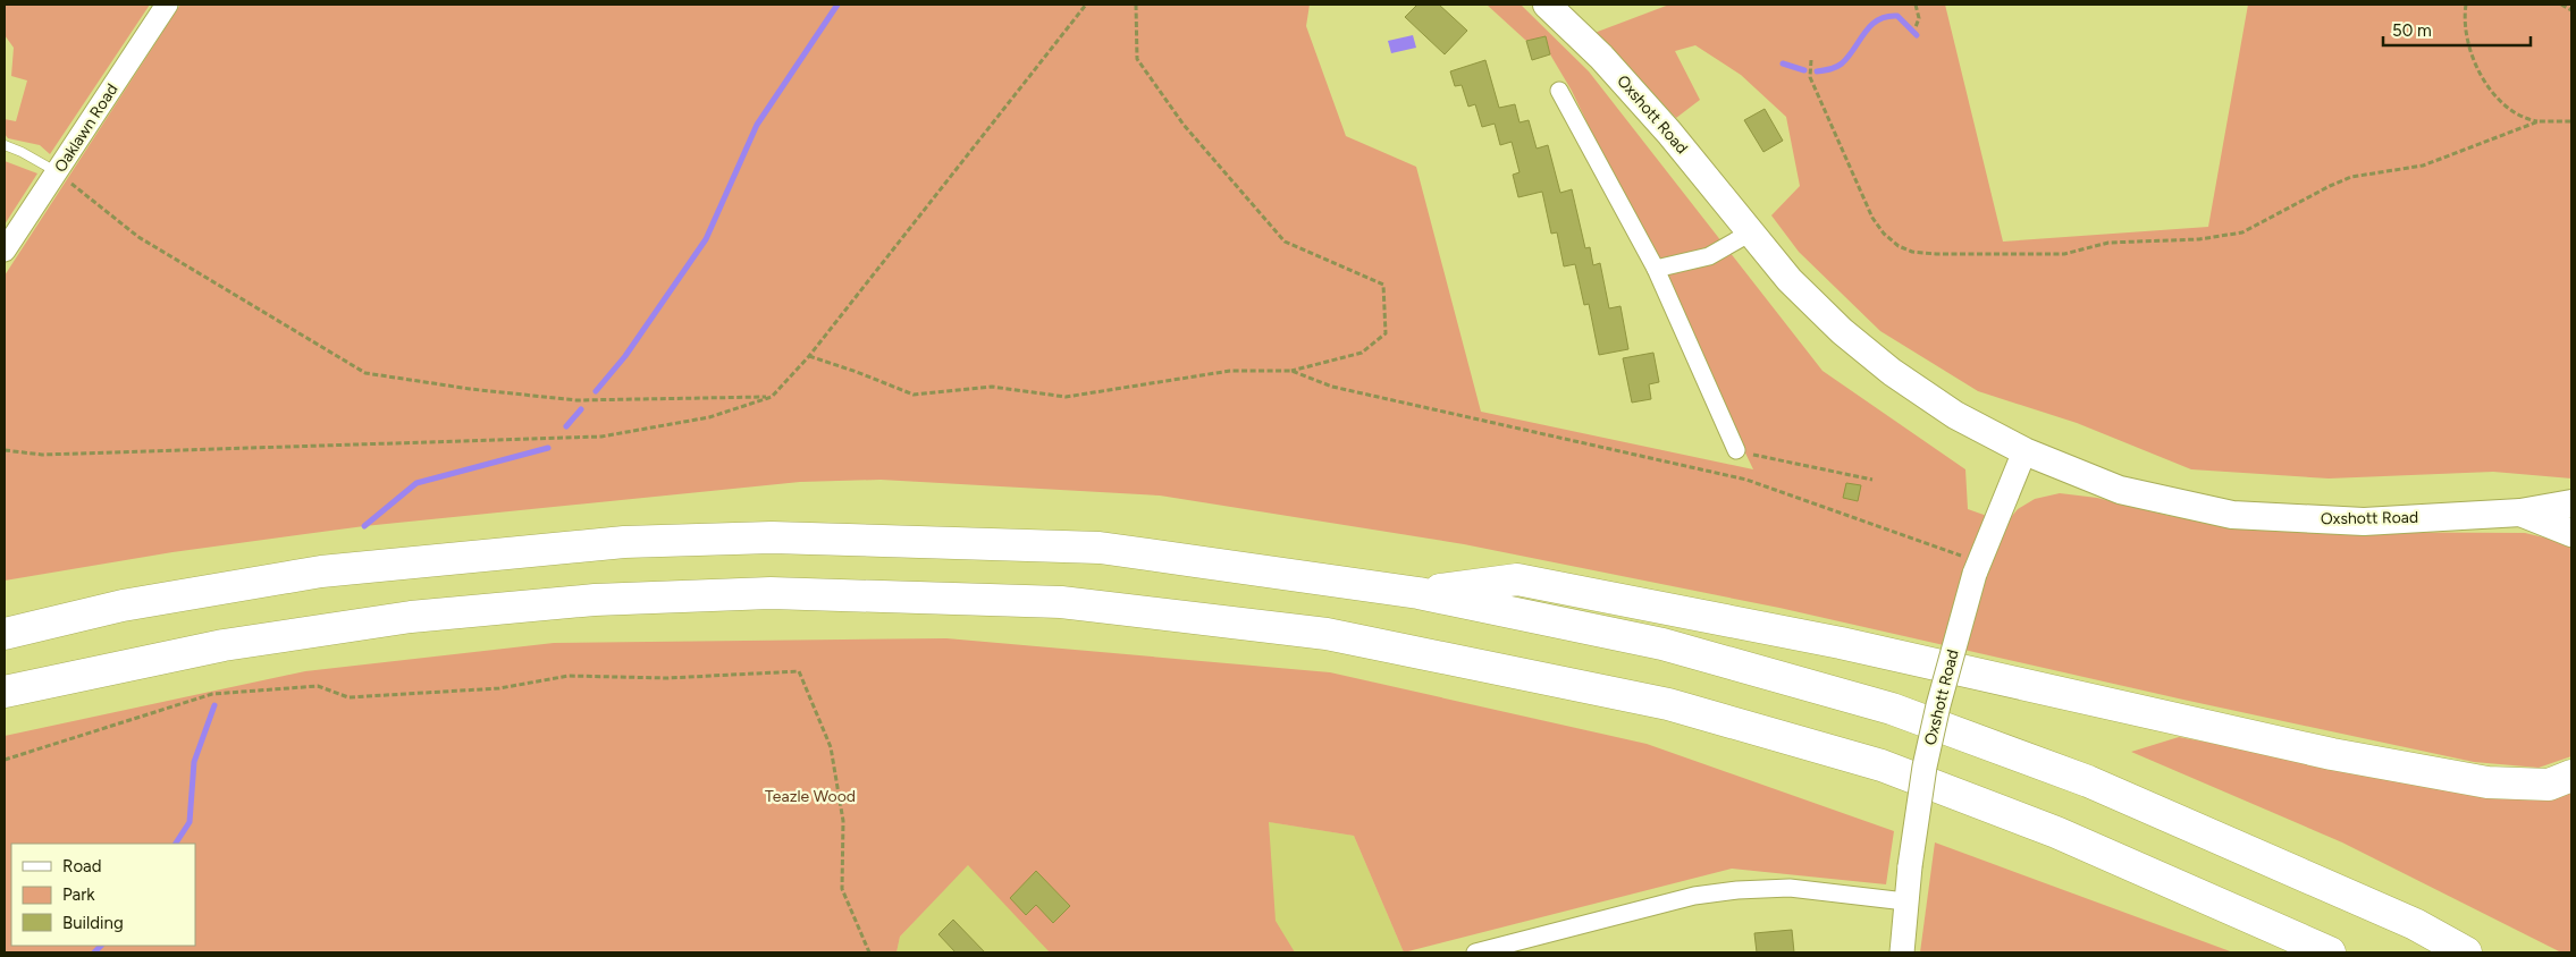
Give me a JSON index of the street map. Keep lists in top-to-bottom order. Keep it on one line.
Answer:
{"streets":{"main road":["Oxshott Road"],"street":["Oaklawn Road"]},"parks":["Teazle Wood"],"legend":["Road","Park","Building"],"scale_bar":"50 m"}
